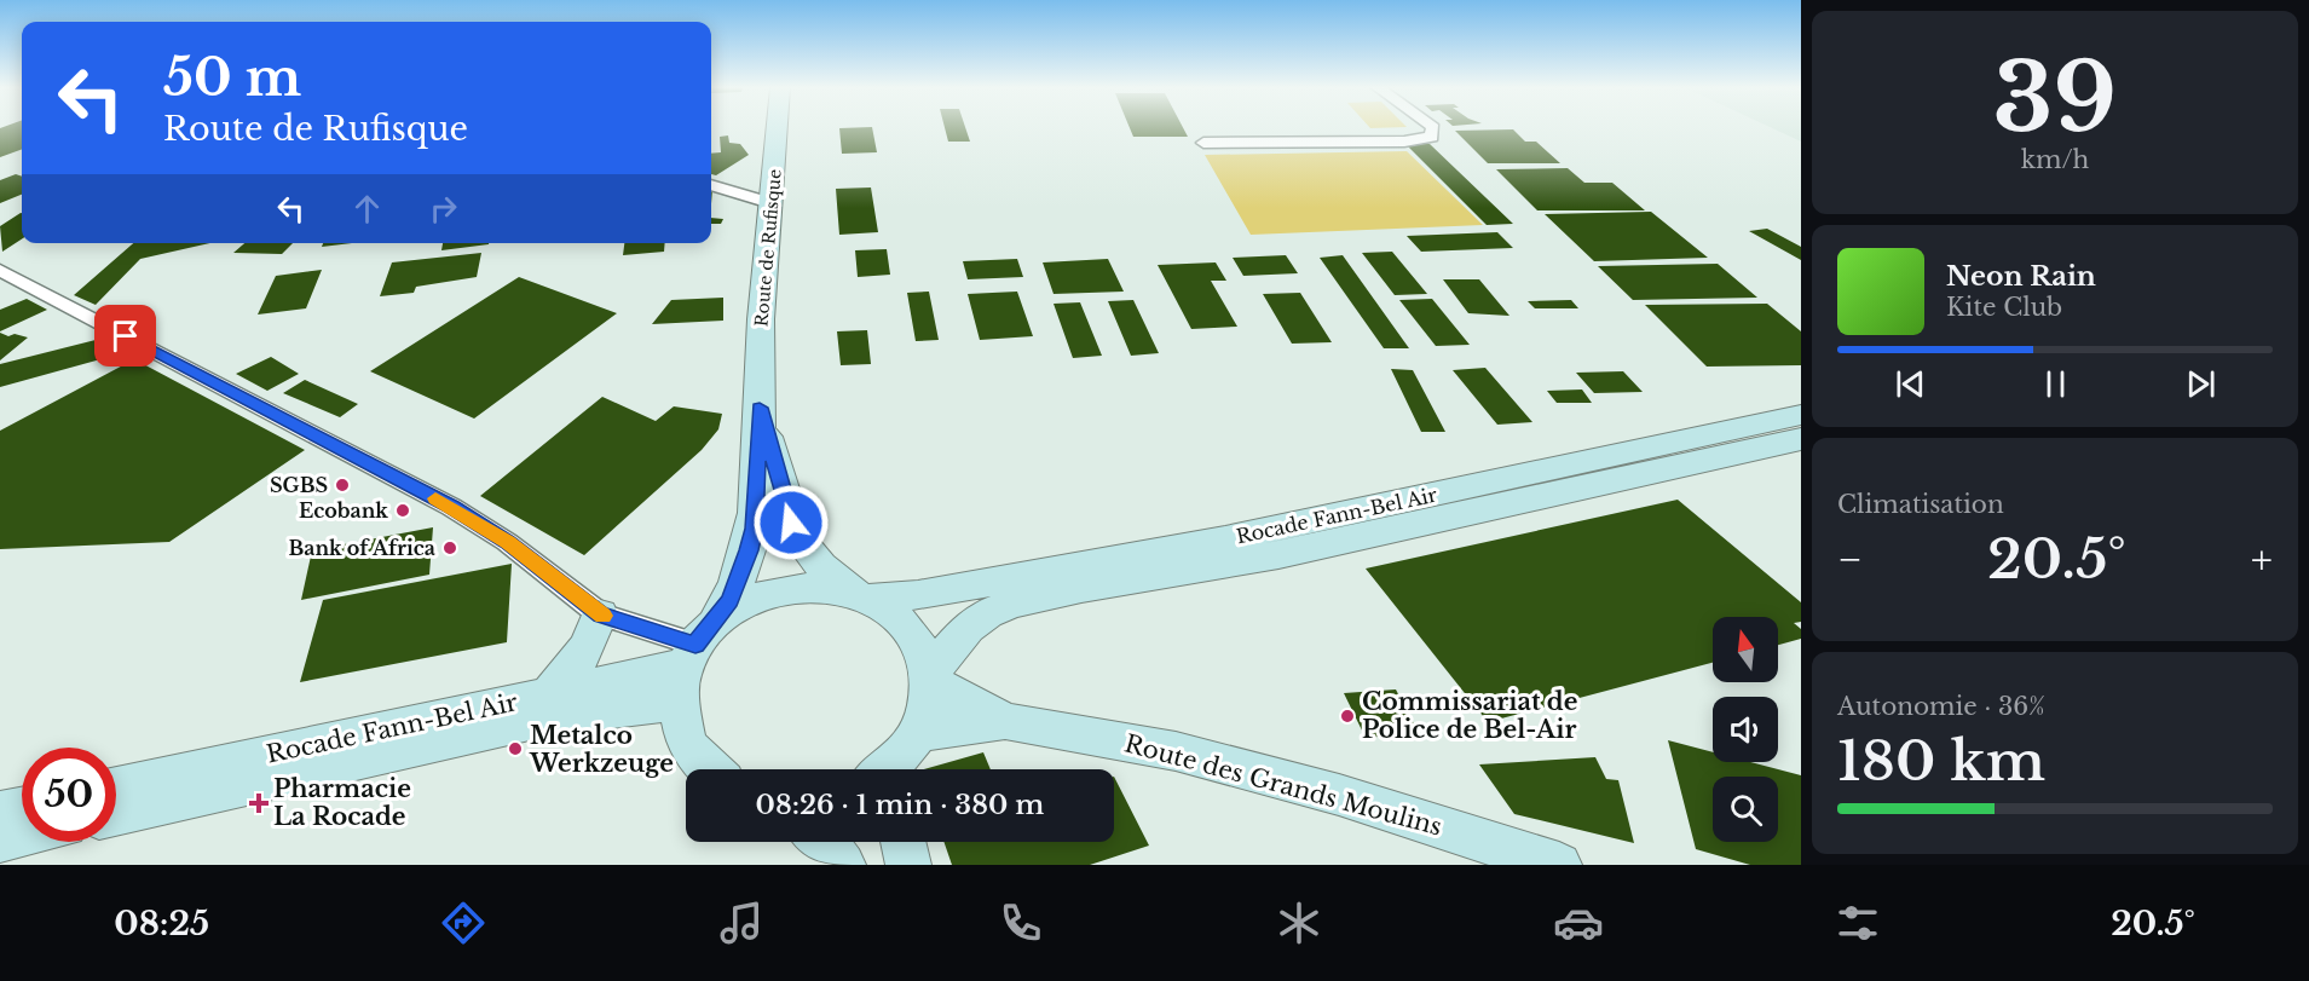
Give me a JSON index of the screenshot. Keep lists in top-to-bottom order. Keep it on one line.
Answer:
{"streets":{"main road":["Route de Rufisque","Rocade Fann-Bel Air","Route des Grands Moulins"]},"crossings":[["Route de Rufisque","Rocade Fann-Bel Air"],["Route de Rufisque","Route des Grands Moulins"],["Rocade Fann-Bel Air","Route des Grands Moulins"]],"places":{"other":["SGBS","Ecobank","Bank of Africa","Commissariat de Police de Bel-Air","Metalco Werkzeuge"],"health":["Pharmacie La Rocade"]},"north":"top","page":{"tile":[["39","km/h"],"Climatisation",["Autonomie · 36%","180 km"]],"turn":["50 m","Route de Rufisque"],"song":["Neon Rain","Kite Club"],"heat":["−","20.5°","+"],"limit":"50","trip":"08:26 · 1 min · 380 m","tabs":["08:25","20.5°"]}}
